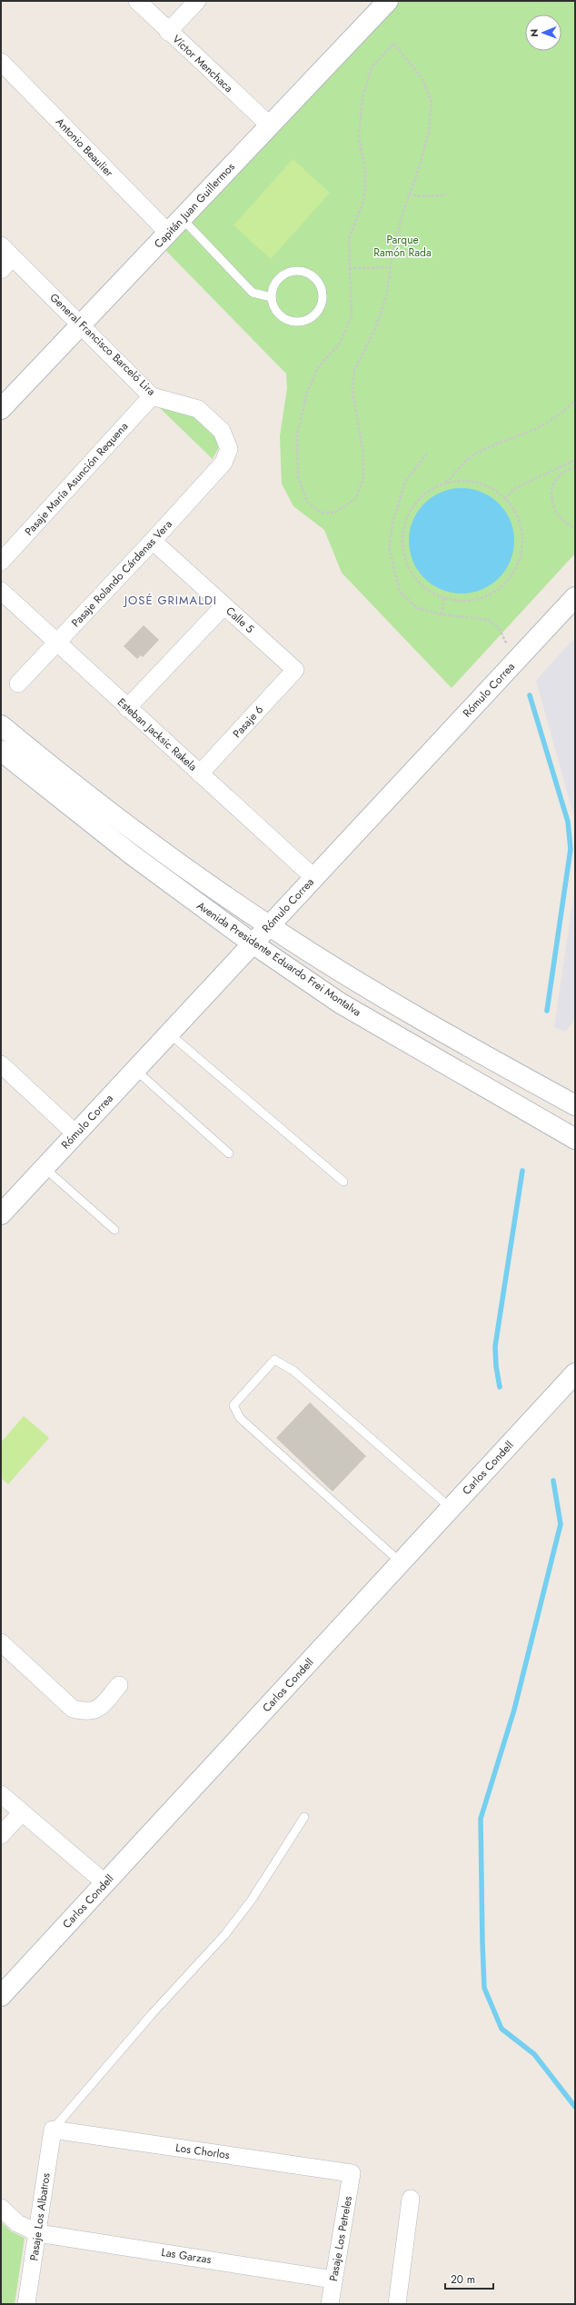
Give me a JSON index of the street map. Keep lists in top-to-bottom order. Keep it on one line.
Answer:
{"streets":{"street":["Víctor Menchaca","Antonio Beaulier","Capitán Juan Guillermos","General Francisco Barceló Lira","Pasaje María Asunción Requena","Pasaje Rolando Cárdenas Vera","Calle 5","Rómulo Correa","Pasaje 6","Esteban Jacksic Rakela","Avenida Presidente Eduardo Frei Montalva","Carlos Condell","Los Chorlos","Pasaje Los Albatros","Pasaje Los Petreles","Las Garzas"]},"crossings":[["Víctor Menchaca","Capitán Juan Guillermos"],["Antonio Beaulier","Capitán Juan Guillermos"],["Capitán Juan Guillermos","General Francisco Barceló Lira"],["General Francisco Barceló Lira","Pasaje María Asunción Requena"],["General Francisco Barceló Lira","Pasaje Rolando Cárdenas Vera"],["Pasaje Rolando Cárdenas Vera","Calle 5"],["Pasaje Rolando Cárdenas Vera","Esteban Jacksic Rakela"],["Calle 5","Pasaje 6"],["Rómulo Correa","Esteban Jacksic Rakela"],["Rómulo Correa","Avenida Presidente Eduardo Frei Montalva"],["Pasaje 6","Esteban Jacksic Rakela"],["Los Chorlos","Pasaje Los Albatros"],["Los Chorlos","Pasaje Los Petreles"],["Pasaje Los Albatros","Las Garzas"],["Pasaje Los Petreles","Las Garzas"]],"districts":["JOSÉ GRIMALDI"],"parks":["Parque Ramón Rada"],"scale_bar":"20 m","north":"left"}
